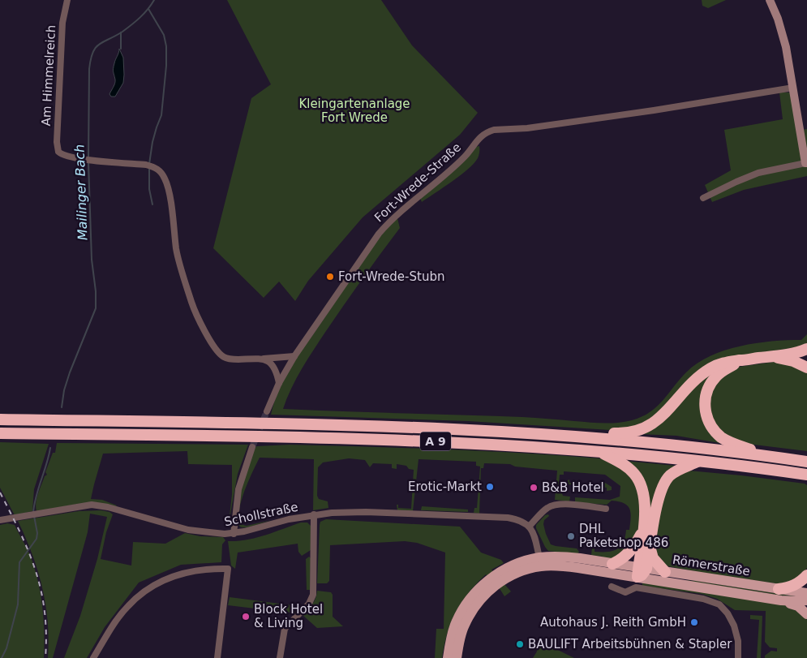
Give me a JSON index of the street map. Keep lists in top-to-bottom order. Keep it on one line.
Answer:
{"streets":{"highway":["A 9"],"main road":["Römerstraße"],"street":["Am Himmelreich","Fort-Wrede-Straße","Schollstraße"]},"crossings":[["A 9","Römerstraße"]],"water":["Mailinger Bach"],"parks":["Kleingartenanlage Fort Wrede"],"places":["Fort-Wrede-Stubn","Erotic-Markt","B&B Hotel","DHL Paketshop 486","Block Hotel & Living","Autohaus J. Reith GmbH","BAULIFT Arbeitsbühnen & Stapler"]}
